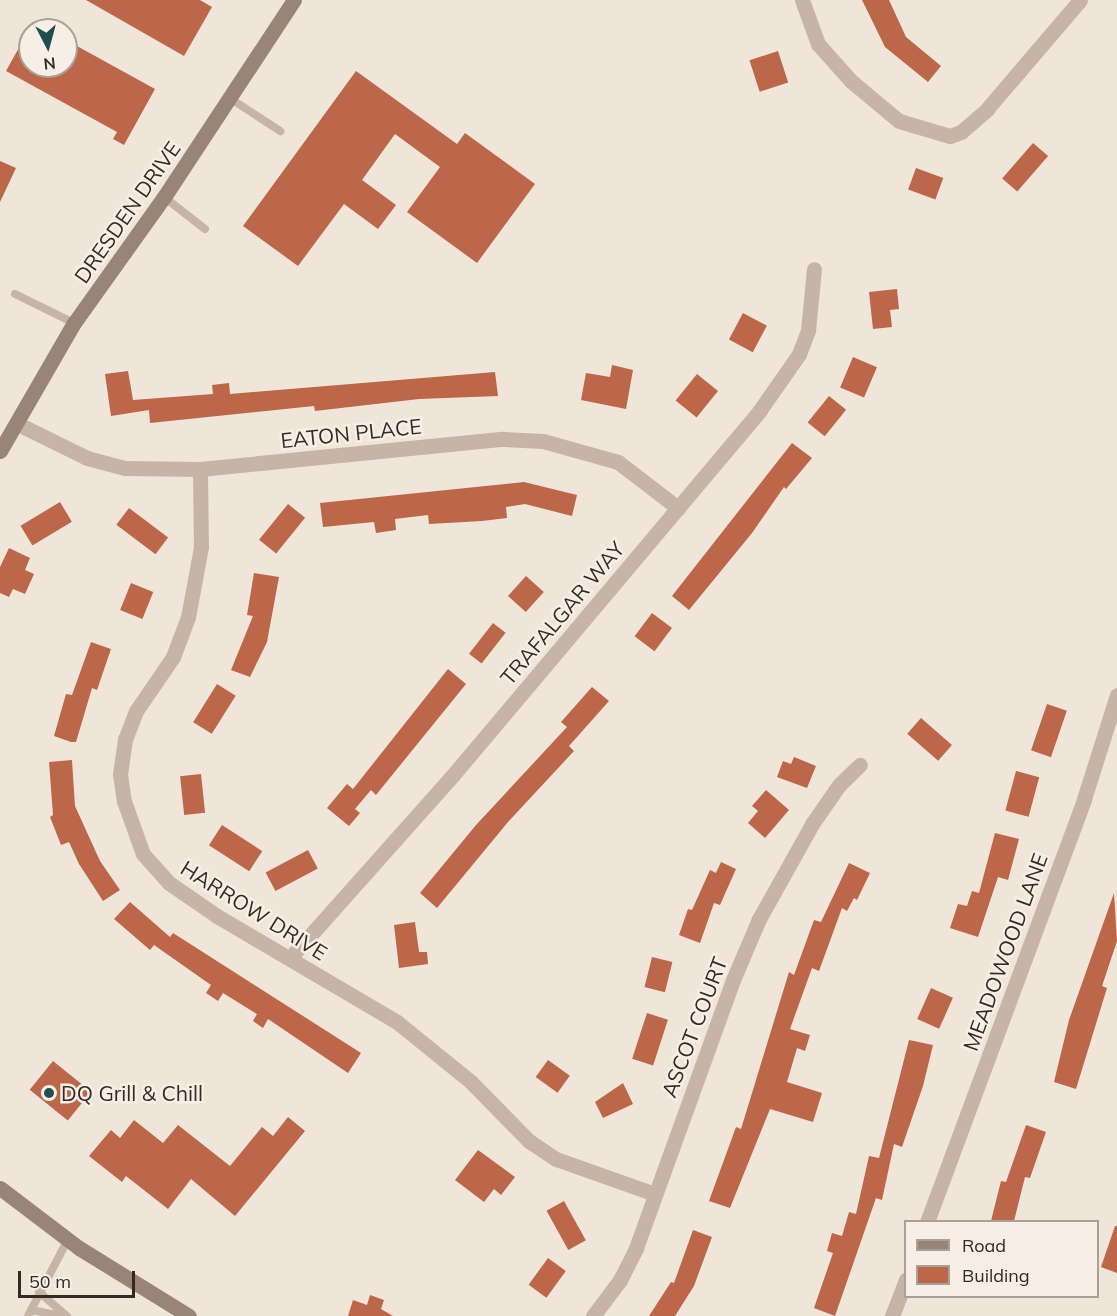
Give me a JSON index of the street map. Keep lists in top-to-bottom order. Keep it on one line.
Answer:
{"streets":{"street":["DRESDEN DRIVE","EATON PLACE","TRAFALGAR WAY","HARROW DRIVE","MEADOWOOD LANE","ASCOT COURT"]},"crossings":[["DRESDEN DRIVE","EATON PLACE"],["EATON PLACE","TRAFALGAR WAY"],["EATON PLACE","HARROW DRIVE"],["TRAFALGAR WAY","HARROW DRIVE"],["HARROW DRIVE","ASCOT COURT"]],"places":["DQ Grill & Chill"],"legend":["Road","Building"],"scale_bar":"50 m","north":"bottom"}
